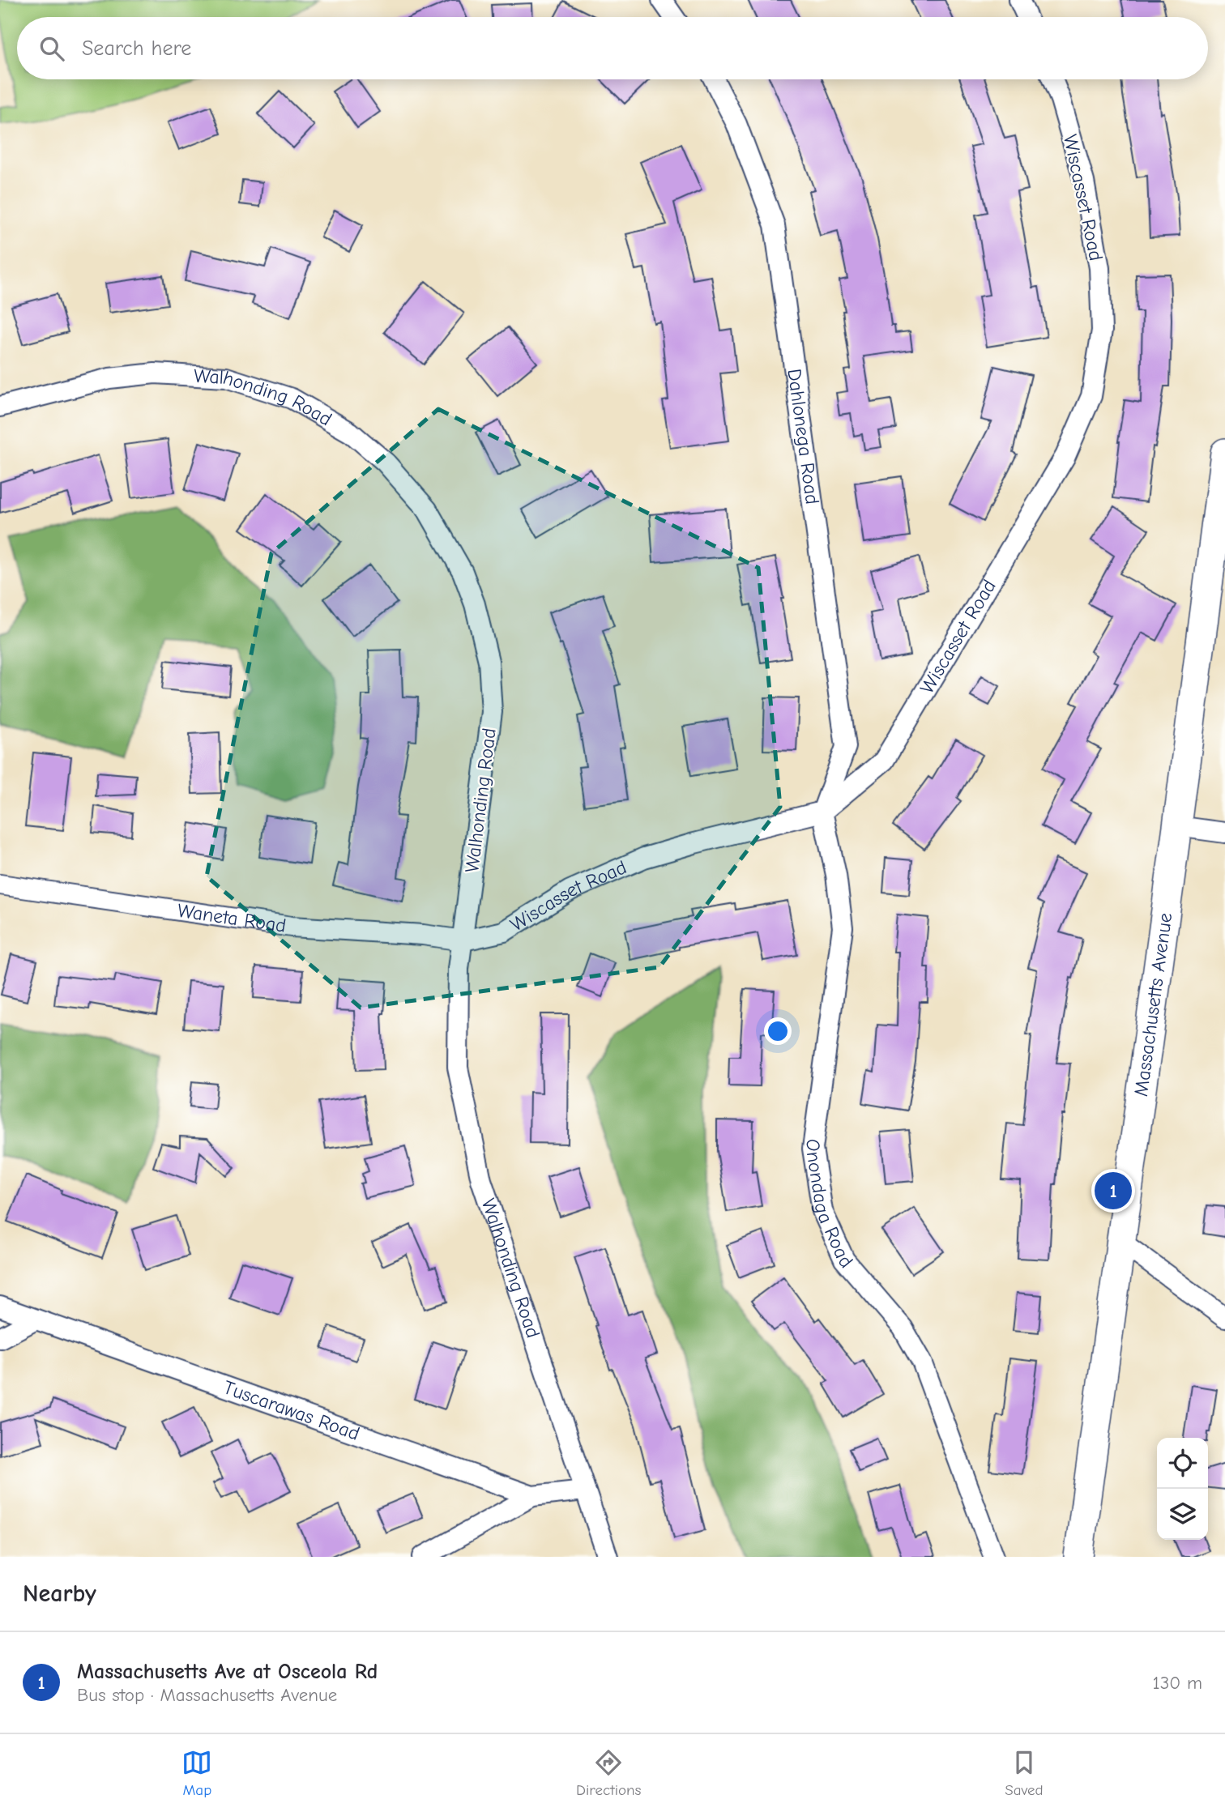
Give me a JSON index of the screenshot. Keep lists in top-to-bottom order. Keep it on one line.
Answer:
{"streets":{"main road":["Massachusetts Avenue"],"street":["Wiscasset Road","Walhonding Road","Dahlonega Road","Waneta Road","Onondaga Road","Tuscarawas Road"]},"crossings":[["Wiscasset Road","Walhonding Road"],["Wiscasset Road","Dahlonega Road"],["Wiscasset Road","Waneta Road"],["Wiscasset Road","Onondaga Road"],["Walhonding Road","Waneta Road"],["Walhonding Road","Tuscarawas Road"],["Dahlonega Road","Onondaga Road"]],"page":{"search":"Search here","pins":"1","heading":"Nearby","list":[{"mark":"1","name":"Massachusetts Ave at Osceola Rd","note":"Bus stop · Massachusetts Avenue","value":"130 m"}],"nav":["Map","Directions","Saved"]}}
